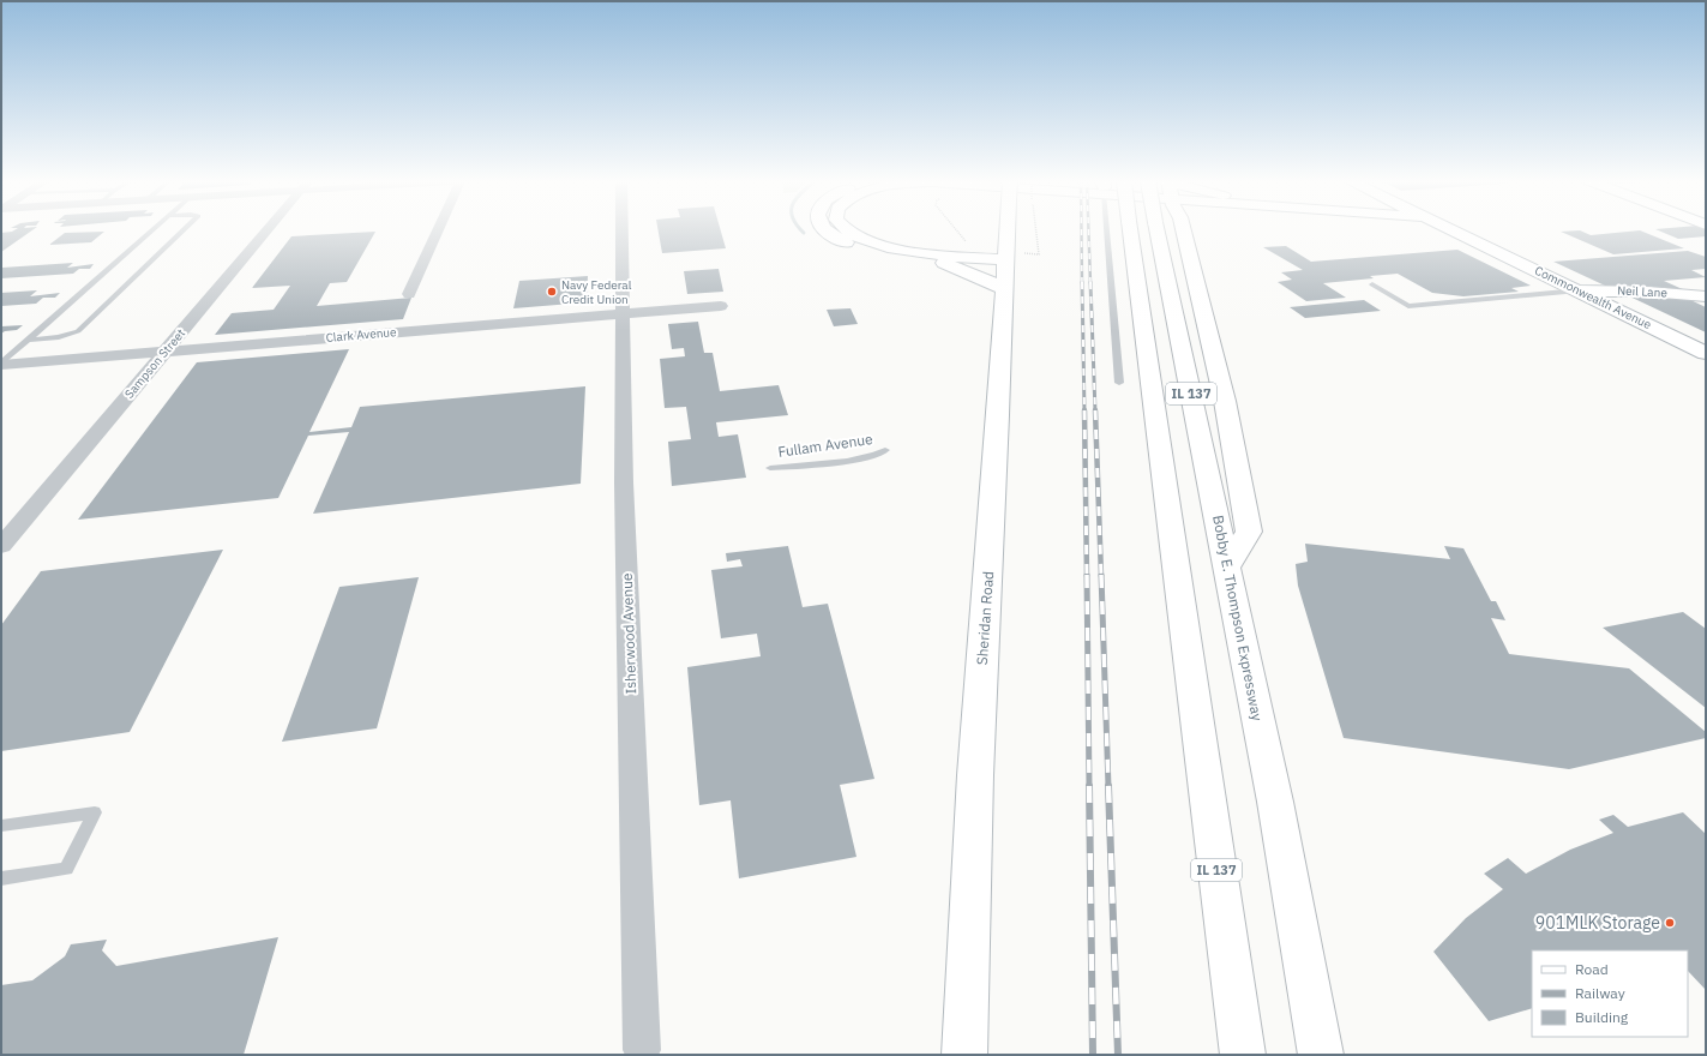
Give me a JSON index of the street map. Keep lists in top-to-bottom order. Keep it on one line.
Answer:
{"streets":{"main road":["Neil Lane","Commonwealth Avenue","IL 137","Sheridan Road","Bobby E. Thompson Expressway"],"street":["Clark Avenue","Sampson Street","Isherwood Avenue"],"lane":["Fullam Avenue"]},"crossings":[["Neil Lane","Commonwealth Avenue"],["Clark Avenue","Sampson Street"],["Clark Avenue","Isherwood Avenue"]],"places":["Navy Federal Credit Union","901MLK Storage"],"legend":["Road","Railway","Building"]}
